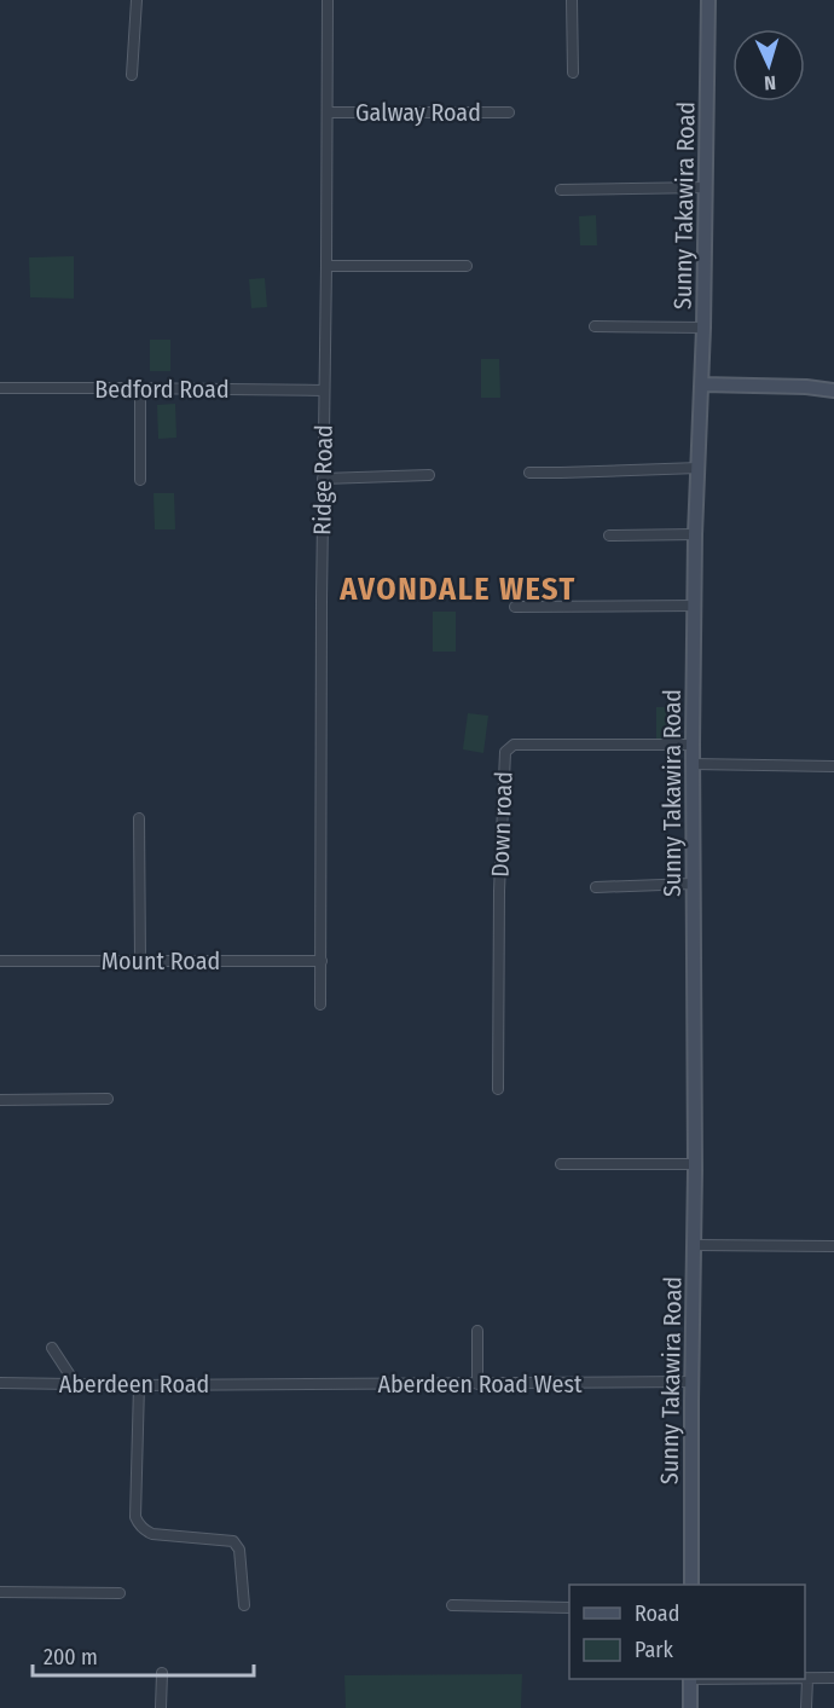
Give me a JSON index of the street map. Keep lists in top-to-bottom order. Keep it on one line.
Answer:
{"streets":{"main road":["Sunny Takawira Road"],"street":["Galway Road","Bedford Road","Ridge Road","Down road","Mount Road","Aberdeen Road","Aberdeen Road West"]},"crossings":[["Galway Road","Ridge Road"],["Sunny Takawira Road","Down road"],["Sunny Takawira Road","Aberdeen Road West"],["Bedford Road","Ridge Road"],["Ridge Road","Mount Road"],["Aberdeen Road","Aberdeen Road West"]],"districts":["AVONDALE WEST"],"legend":["Road","Park"],"scale_bar":"200 m","north":"bottom"}
